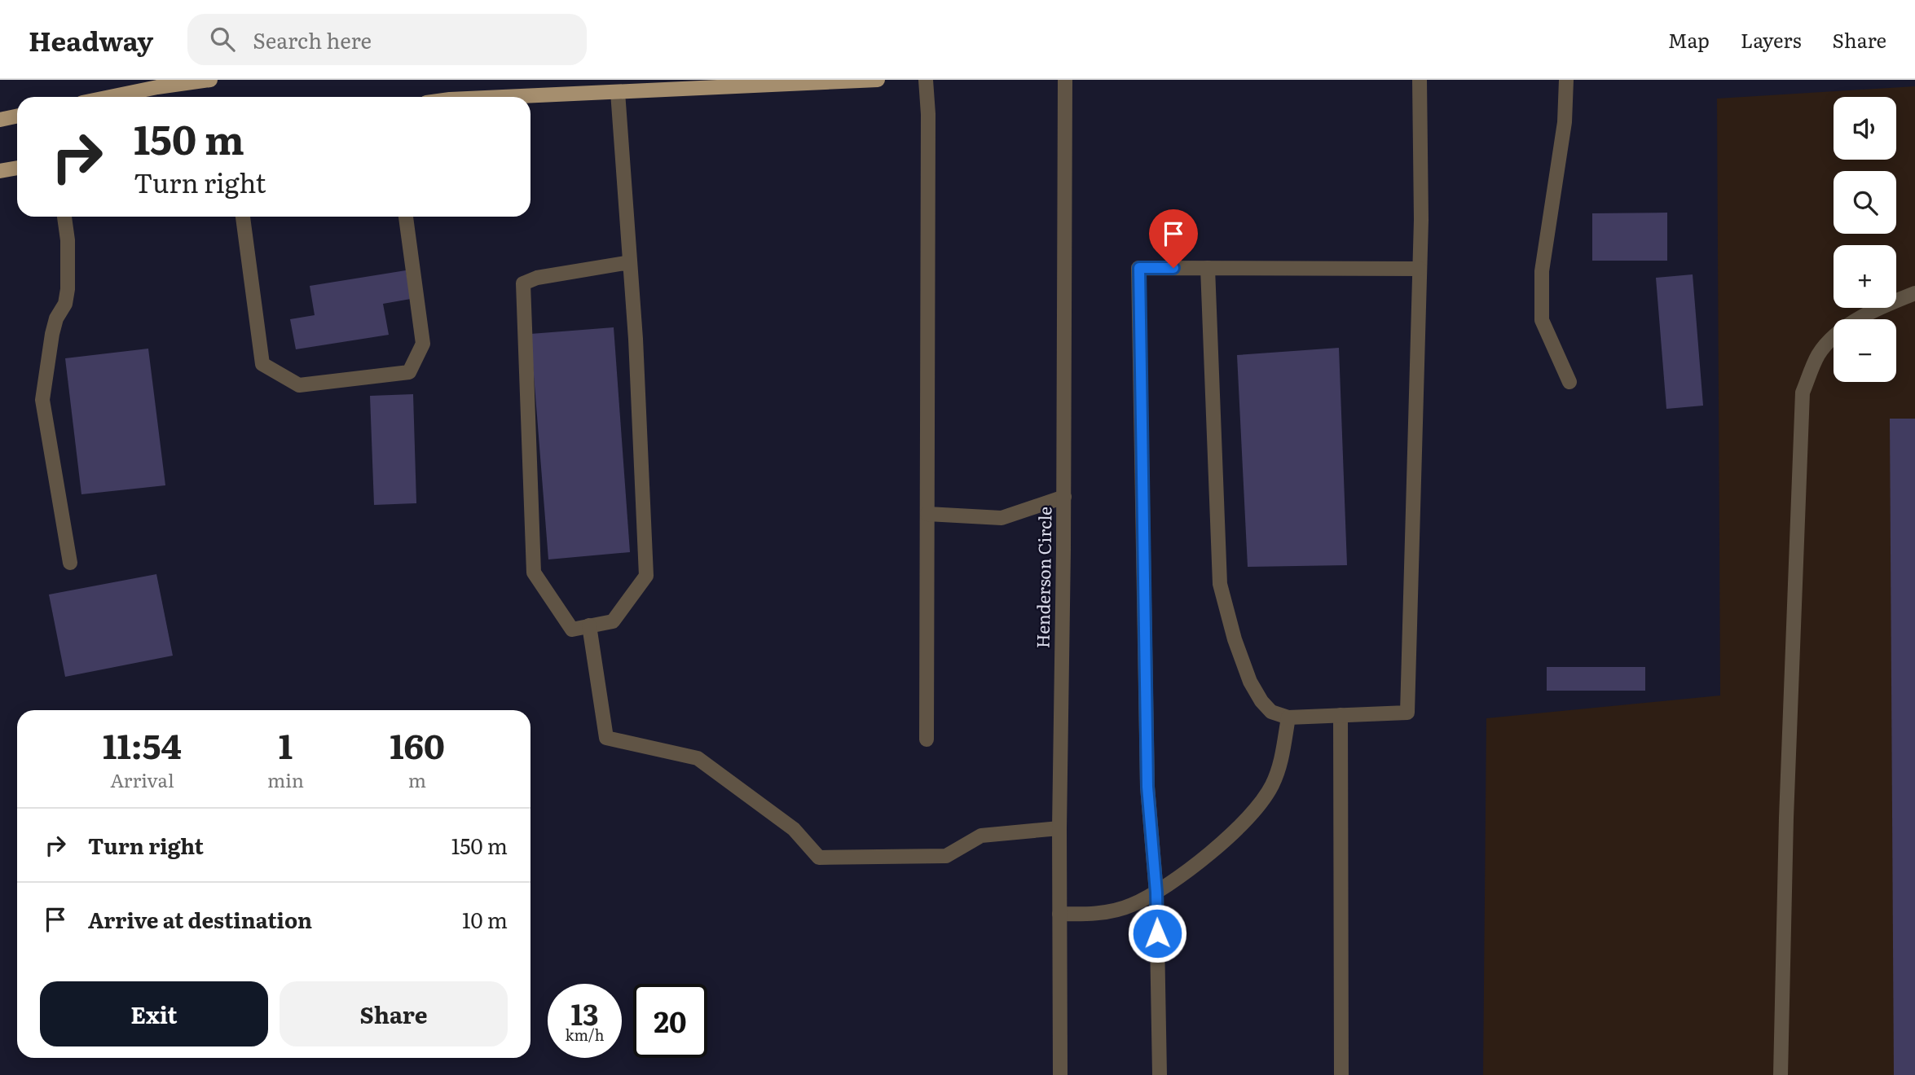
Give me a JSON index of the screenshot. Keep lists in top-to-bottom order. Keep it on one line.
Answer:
{"streets":{"street":["Henderson Circle"]},"page":{"header":"Headway","search":"Search here","nav":["Map","Layers","Share"],"map_buttons":["+","−"],"turn":["150 m","Turn right"],"eta":["11:54","Arrival","1","min","160","m"],"list":[{"name":"Turn right","value":"150 m"},{"name":"Arrive at destination","value":"10 m"}],"buttons":["Exit","Share"],"speed":"13 km/h","limit":"20"}}
